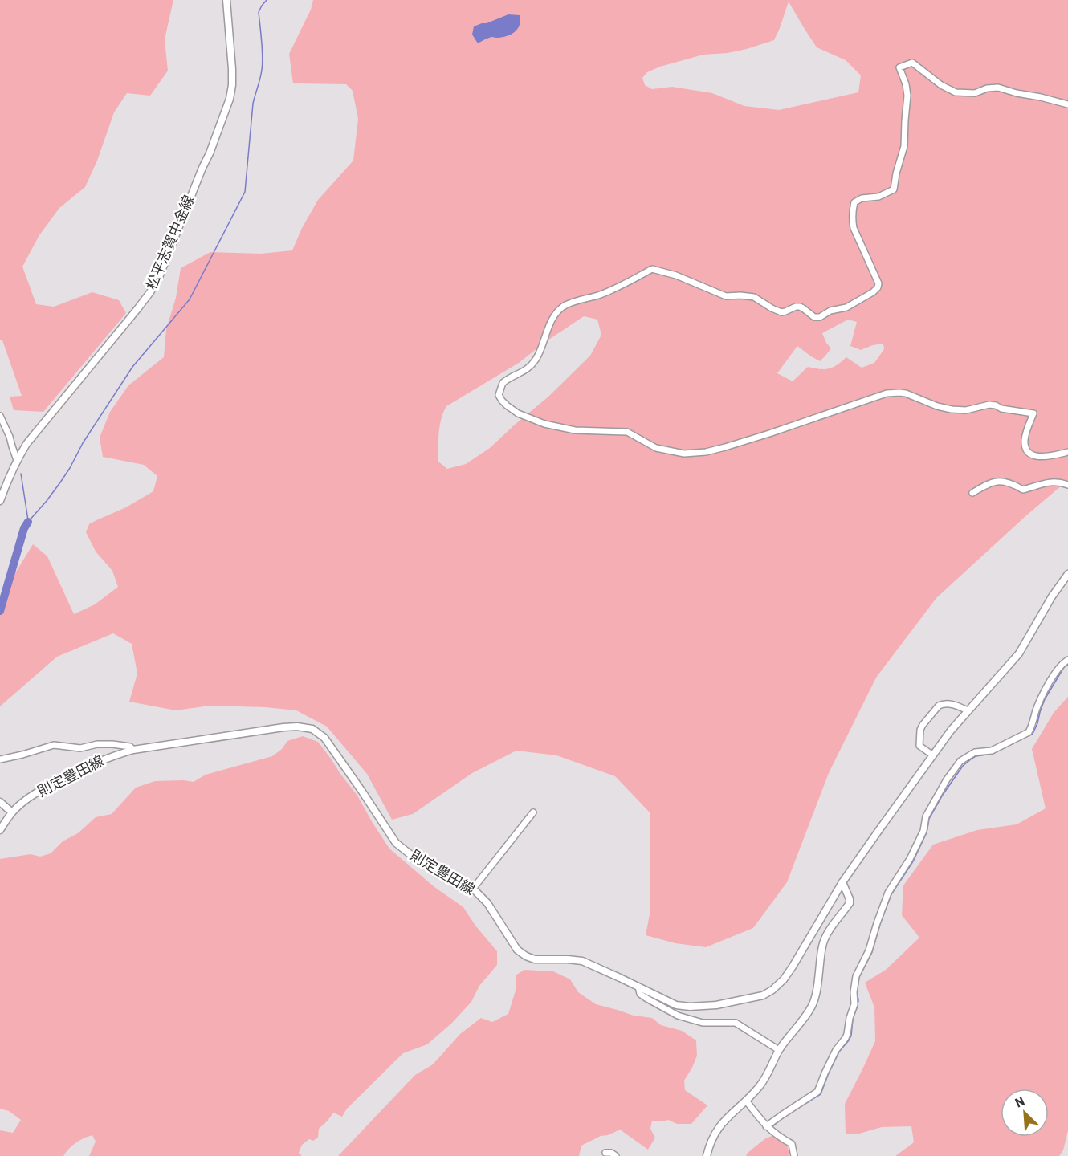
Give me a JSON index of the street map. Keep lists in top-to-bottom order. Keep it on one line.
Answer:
{"streets":{"main road":["松平志賀中金線","則定豊田線"]},"north":"top left"}
